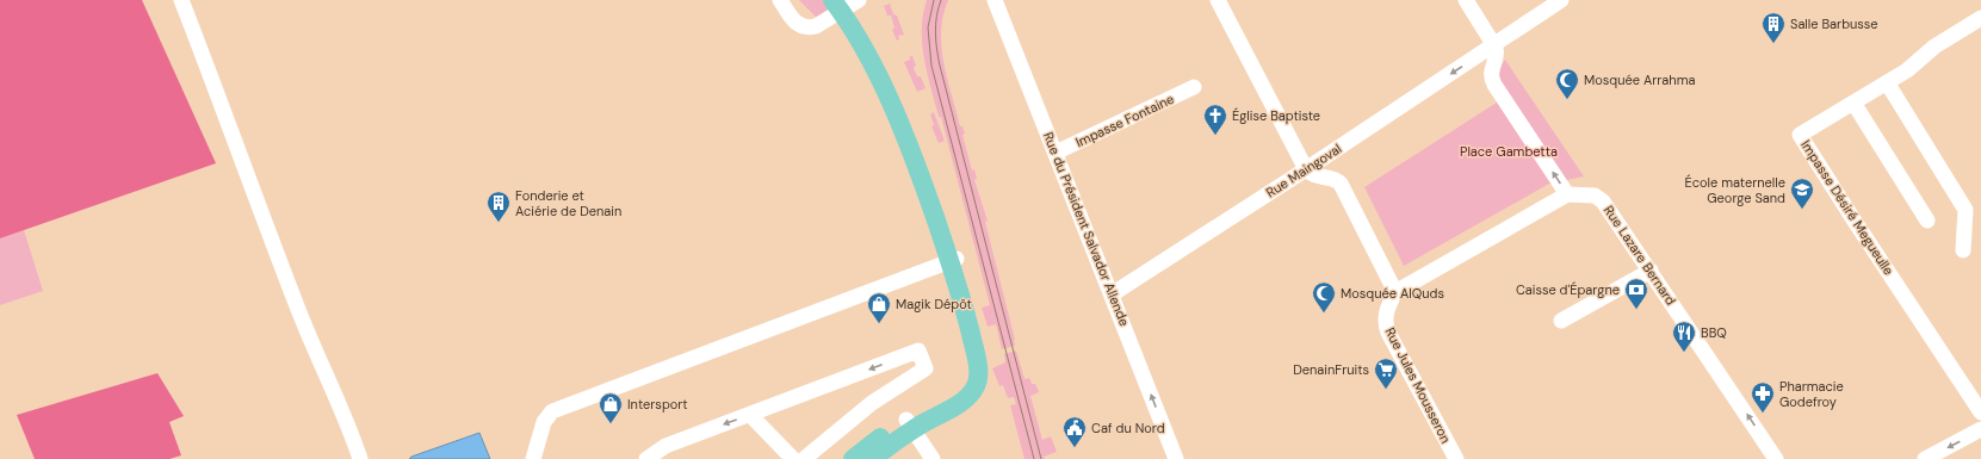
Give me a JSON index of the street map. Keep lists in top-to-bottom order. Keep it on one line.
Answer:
{"streets":{"street":["Impasse Fontaine","Rue Maingoval","Impasse Désiré Megueulle","Rue du Président Salvador Allende","Rue Lazare Bernard","Rue Jules Mousseron"]},"crossings":[["Impasse Fontaine","Rue du Président Salvador Allende"],["Rue Maingoval","Rue du Président Salvador Allende"]],"one_way":["Rue Maingoval","Rue du Président Salvador Allende","Rue Lazare Bernard"],"parks":["Place Gambetta"],"places":{"building":["Salle Barbusse","Fonderie et Aciérie de Denain"],"mosque":["Mosquée Arrahma","Mosquée AlQuds"],"church":["Église Baptiste"],"school or university":["École maternelle George Sand"],"bank":["Caisse d'Épargne"],"shop":["Magik Dépôt","Intersport"],"restaurant":["BBQ"],"supermarket":["DenainFruits"],"pharmacy":["Pharmacie Godefroy"],"public building":["Caf du Nord"]}}
